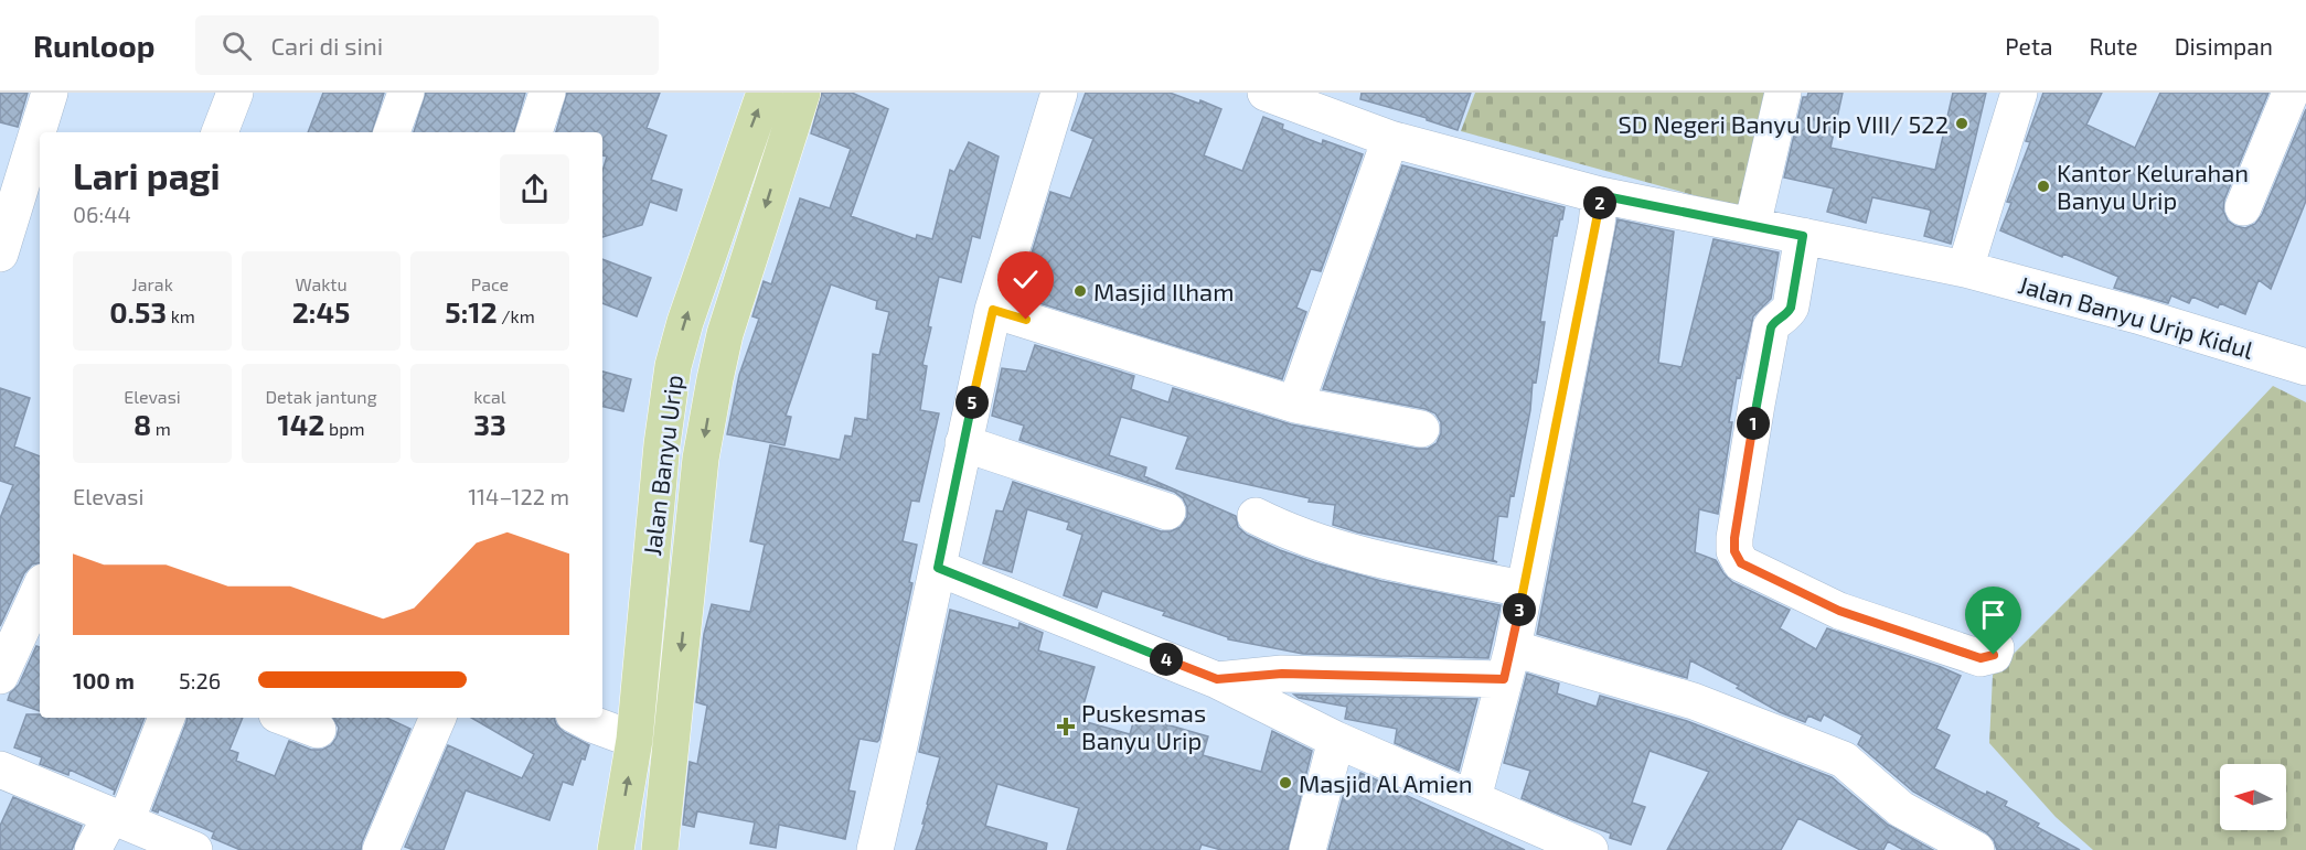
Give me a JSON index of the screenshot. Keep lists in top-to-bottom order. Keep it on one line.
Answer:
{"streets":{"main road":["Jalan Banyu Urip"],"street":["Jalan Banyu Urip Kidul"]},"places":{"other":["SD Negeri Banyu Urip VIII/ 522","Kantor Kelurahan Banyu Urip","Masjid Ilham","Masjid Al Amien"],"health":["Puskesmas Banyu Urip"]},"north":"left","page":{"header":"Runloop","search":"Cari di sini","nav":["Peta","Rute","Disimpan"],"heading":["Lari pagi","06:44"],"pins":["2","5","1","3","4"],"stats":[["Jarak","0.53 km"],["Waktu","2:45"],["Pace","5:12 /km"],["Elevasi","8 m"],["Detak jantung","142 bpm"],["kcal","33"]],"chart":["Elevasi","114–122 m"],"list":[{"name":"100 m","note":"5:26"}]}}
